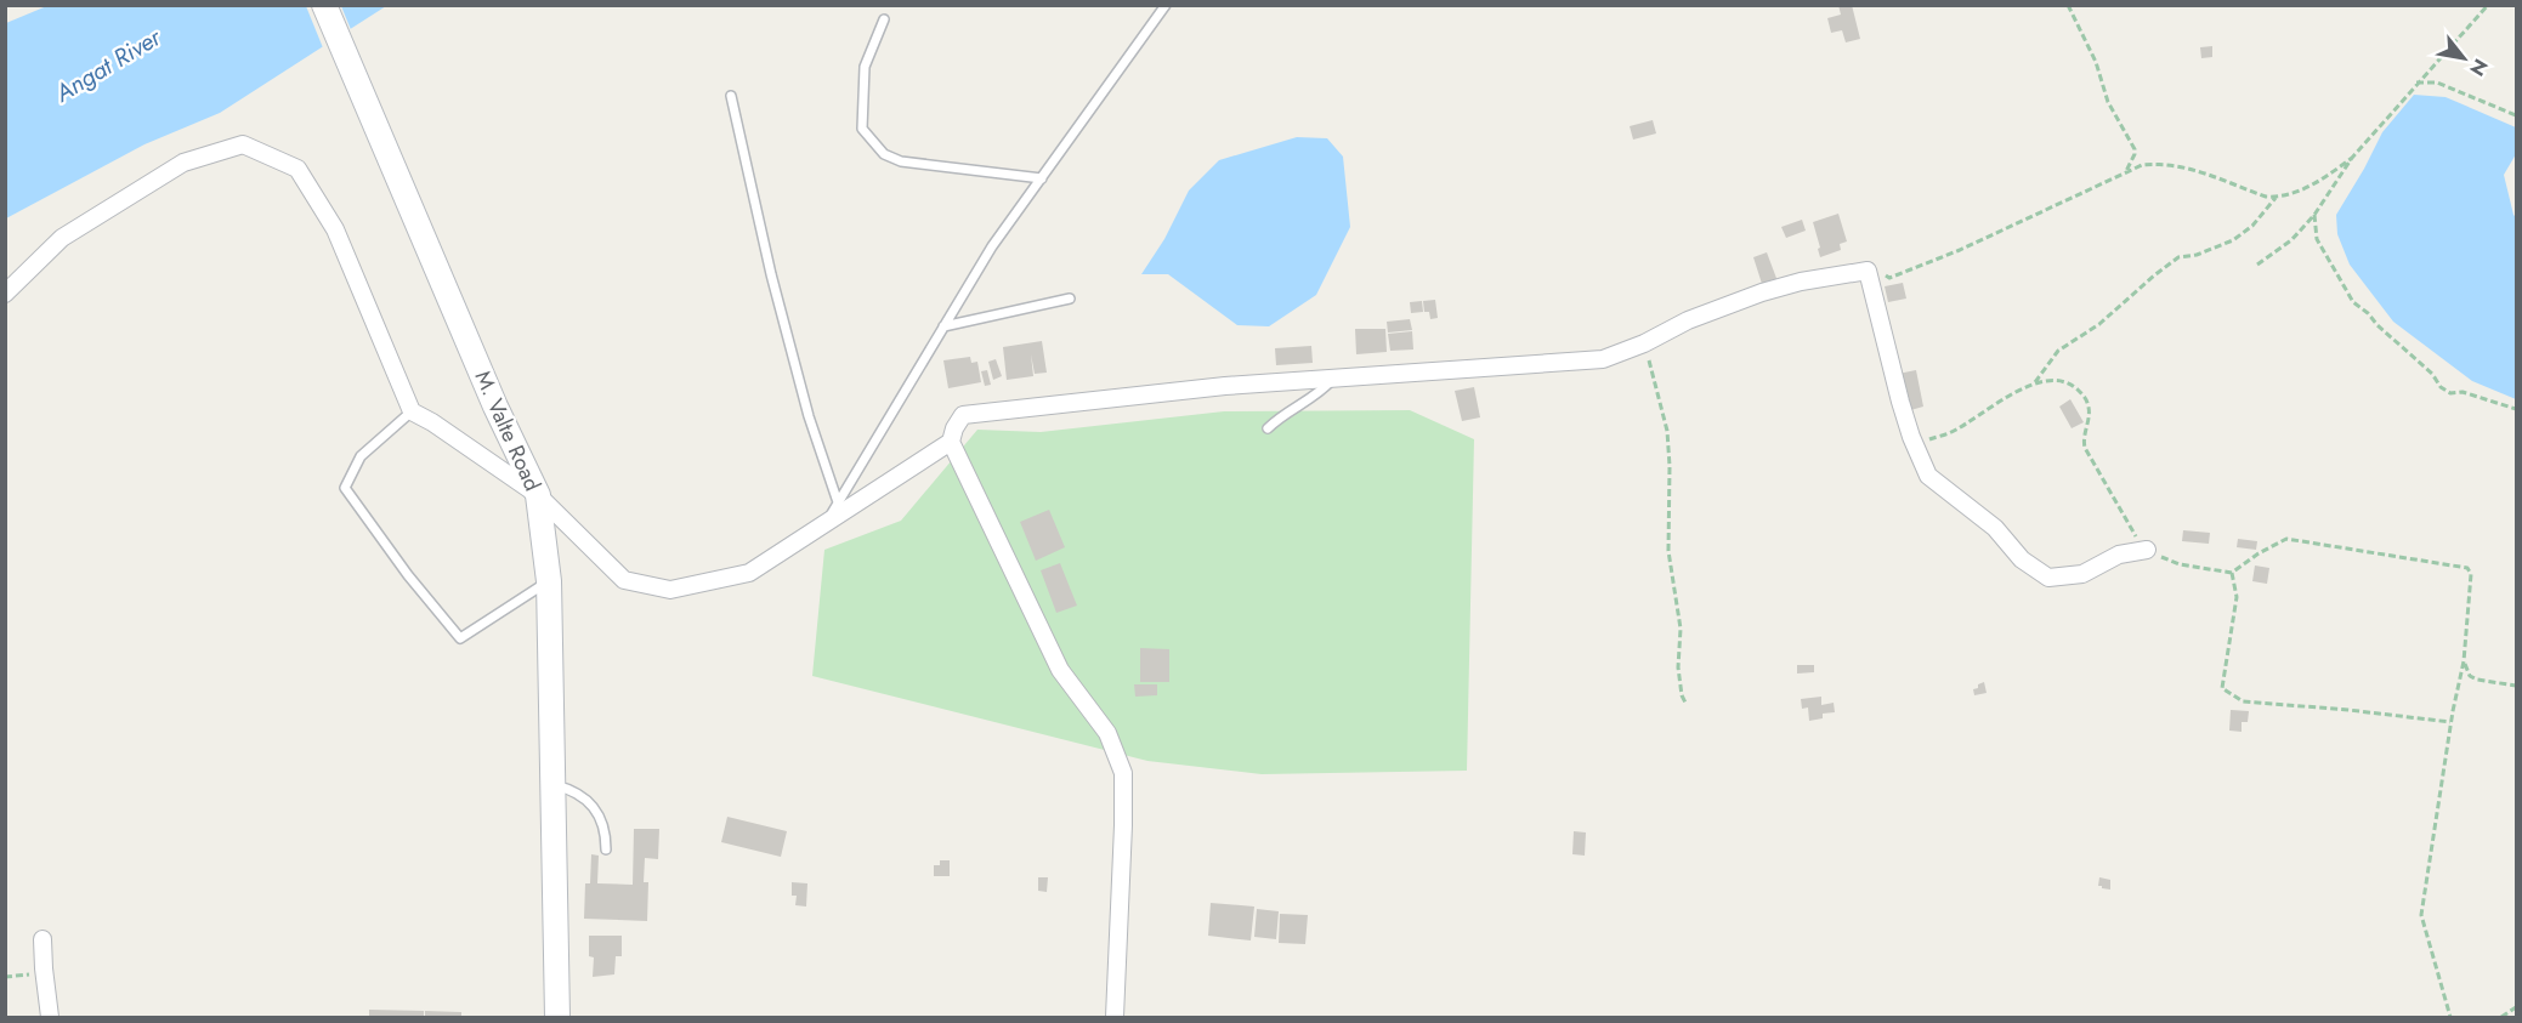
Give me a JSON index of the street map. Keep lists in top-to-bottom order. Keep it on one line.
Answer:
{"streets":{"main road":["M. Valte Road"]},"water":["Angat River"],"north":"bottom right"}
